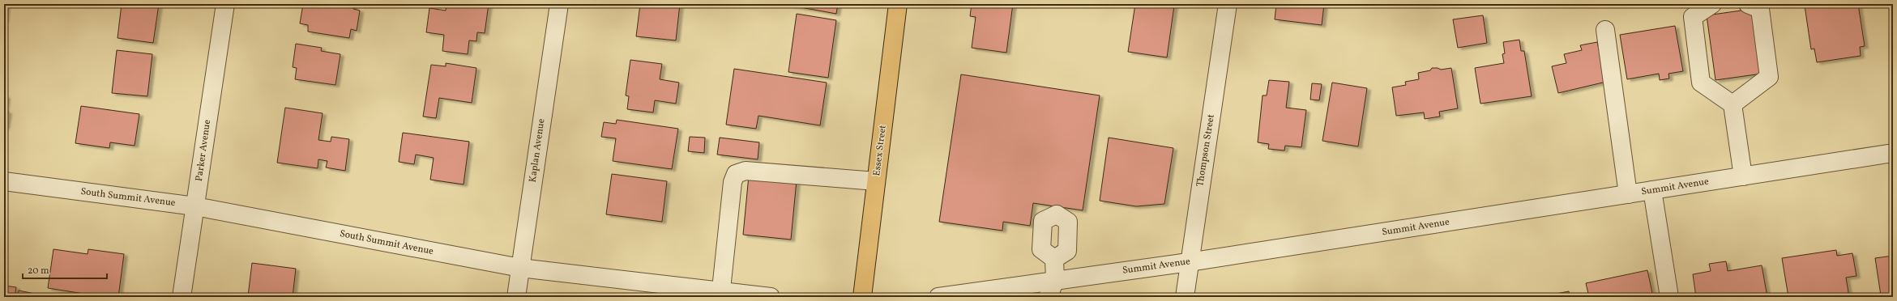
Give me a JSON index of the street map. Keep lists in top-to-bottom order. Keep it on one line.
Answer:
{"streets":{"main road":["Essex Street"],"street":["Parker Avenue","Kaplan Avenue","Thompson Street","Summit Avenue","South Summit Avenue"]},"crossings":[["Parker Avenue","South Summit Avenue"],["Kaplan Avenue","South Summit Avenue"],["Thompson Street","Summit Avenue"]],"scale_bar":"20 m"}
